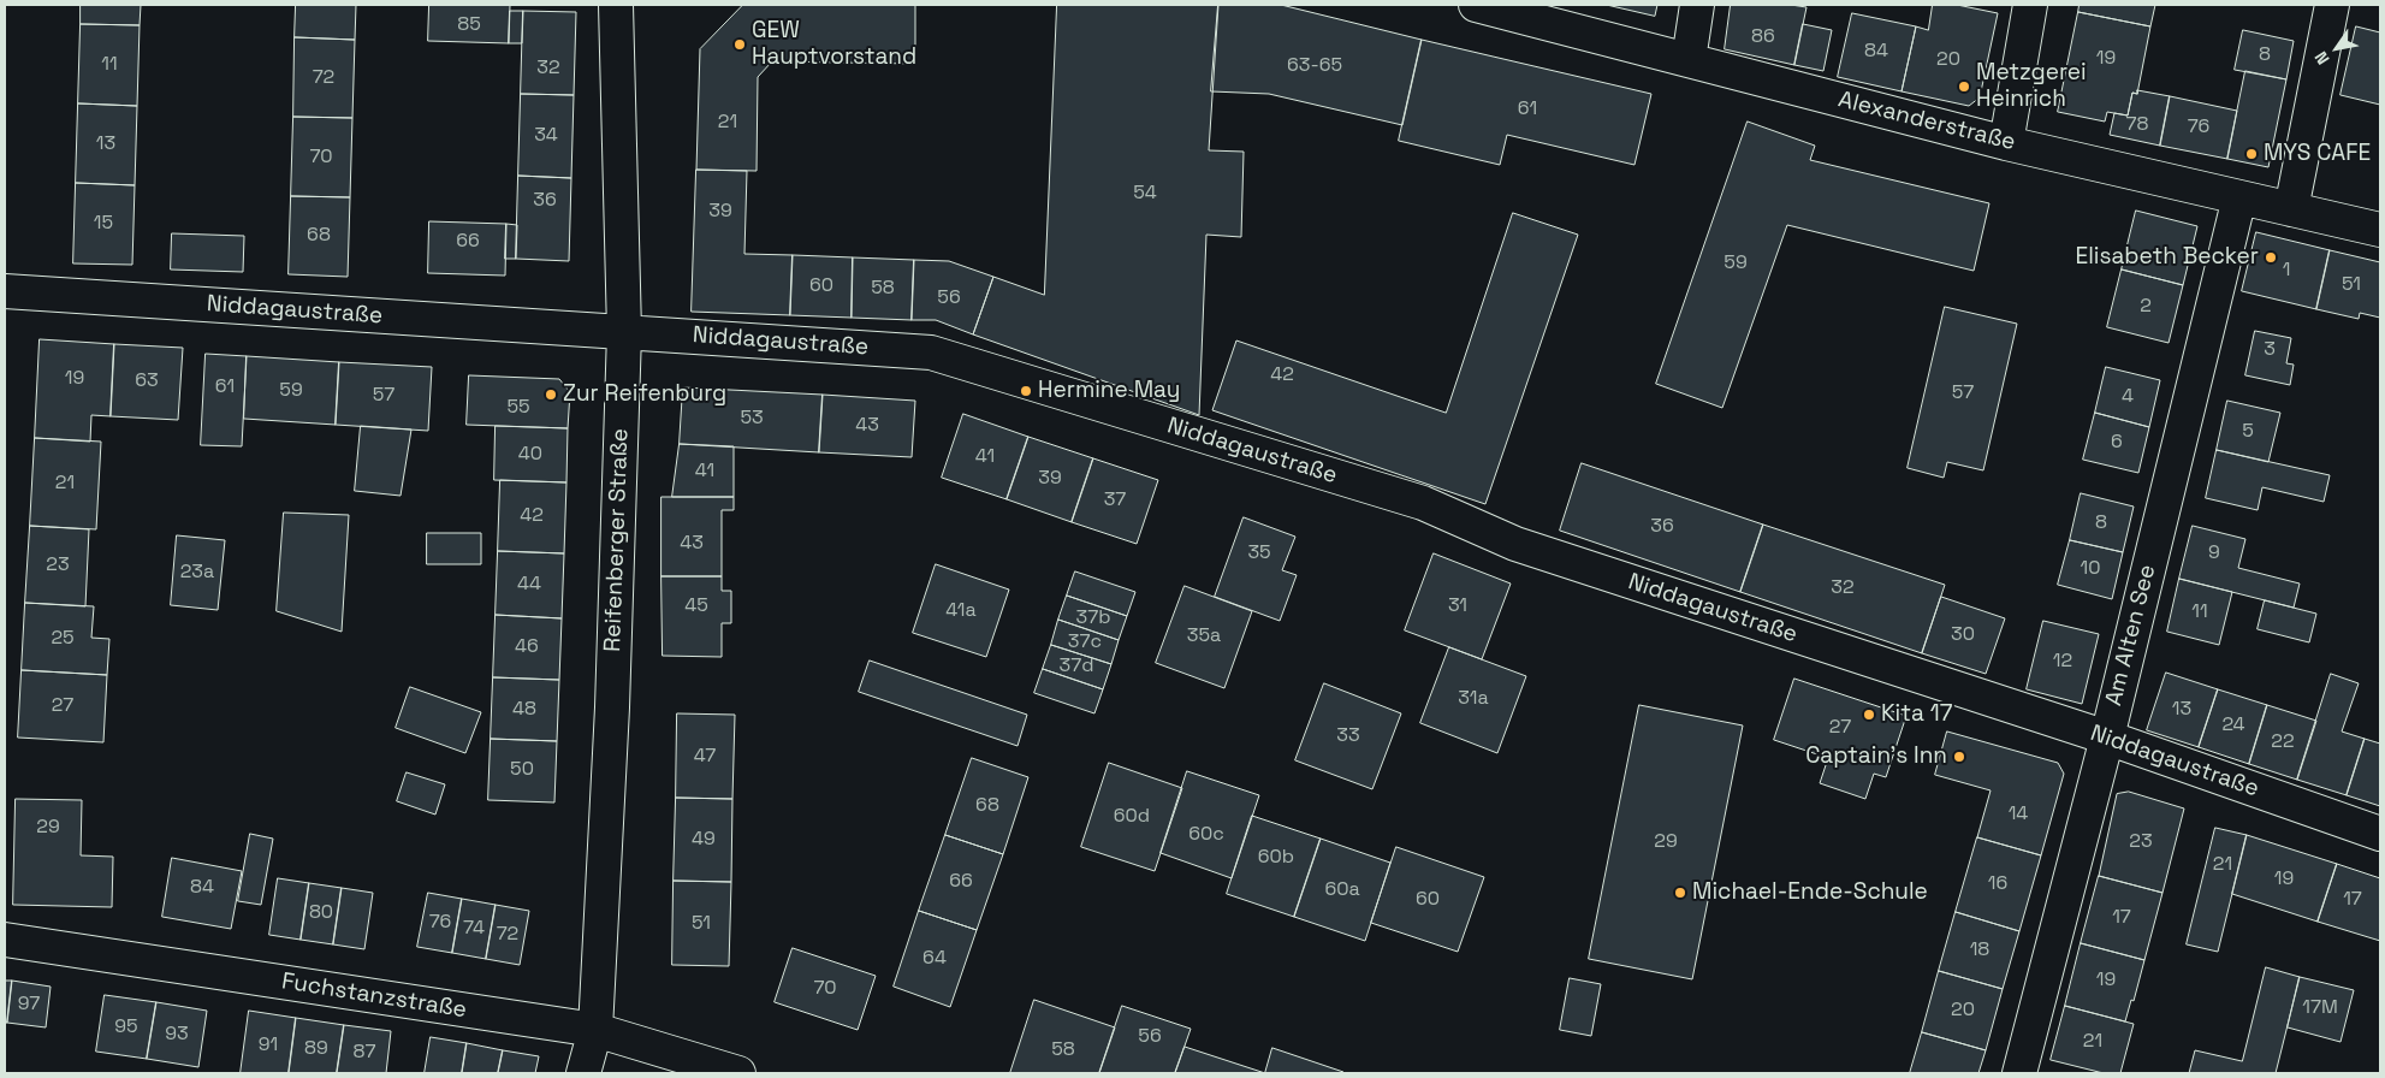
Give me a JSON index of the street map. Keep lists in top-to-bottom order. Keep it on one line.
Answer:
{"streets":{"street":["Alexanderstraße","Niddagaustraße","Reifenberger Straße","Am Alten See","Fuchstanzstraße"]},"crossings":[["Alexanderstraße","Am Alten See"],["Niddagaustraße","Reifenberger Straße"],["Niddagaustraße","Am Alten See"],["Reifenberger Straße","Fuchstanzstraße"]],"places":["GEW Hauptvorstand","Metzgerei Heinrich","MYS CAFE","Elisabeth Becker","Hermine May","Zur Reifenburg","Kita 17","Captain's Inn","Michael-Ende-Schule"],"house_numbers":["85","86","84","8","19","20","11","63-65","32","72","61","21","78","76","34","13","70","54","36","39","15","68","66","59","1","51","60","58","56","2","3","42","19","63","61","59","57","57","4","55","53","43","5","6","40","41","41","39","21","37","42","8","36","43","35","9","23","10","23a","44","32","45","31","41a","11","37b","30","35a","25","37c","46","12","37d","31a","27","48","13","24","27","33","22","47","50","68","14","60d","29","60c","49","29","23","60b","21","19","66","16","84","60a","60","17","80","17","76","51","74","72","18","64","19","70","97","17M","20","95","93","56","21","91","89","58","87"],"north":"bottom left"}
